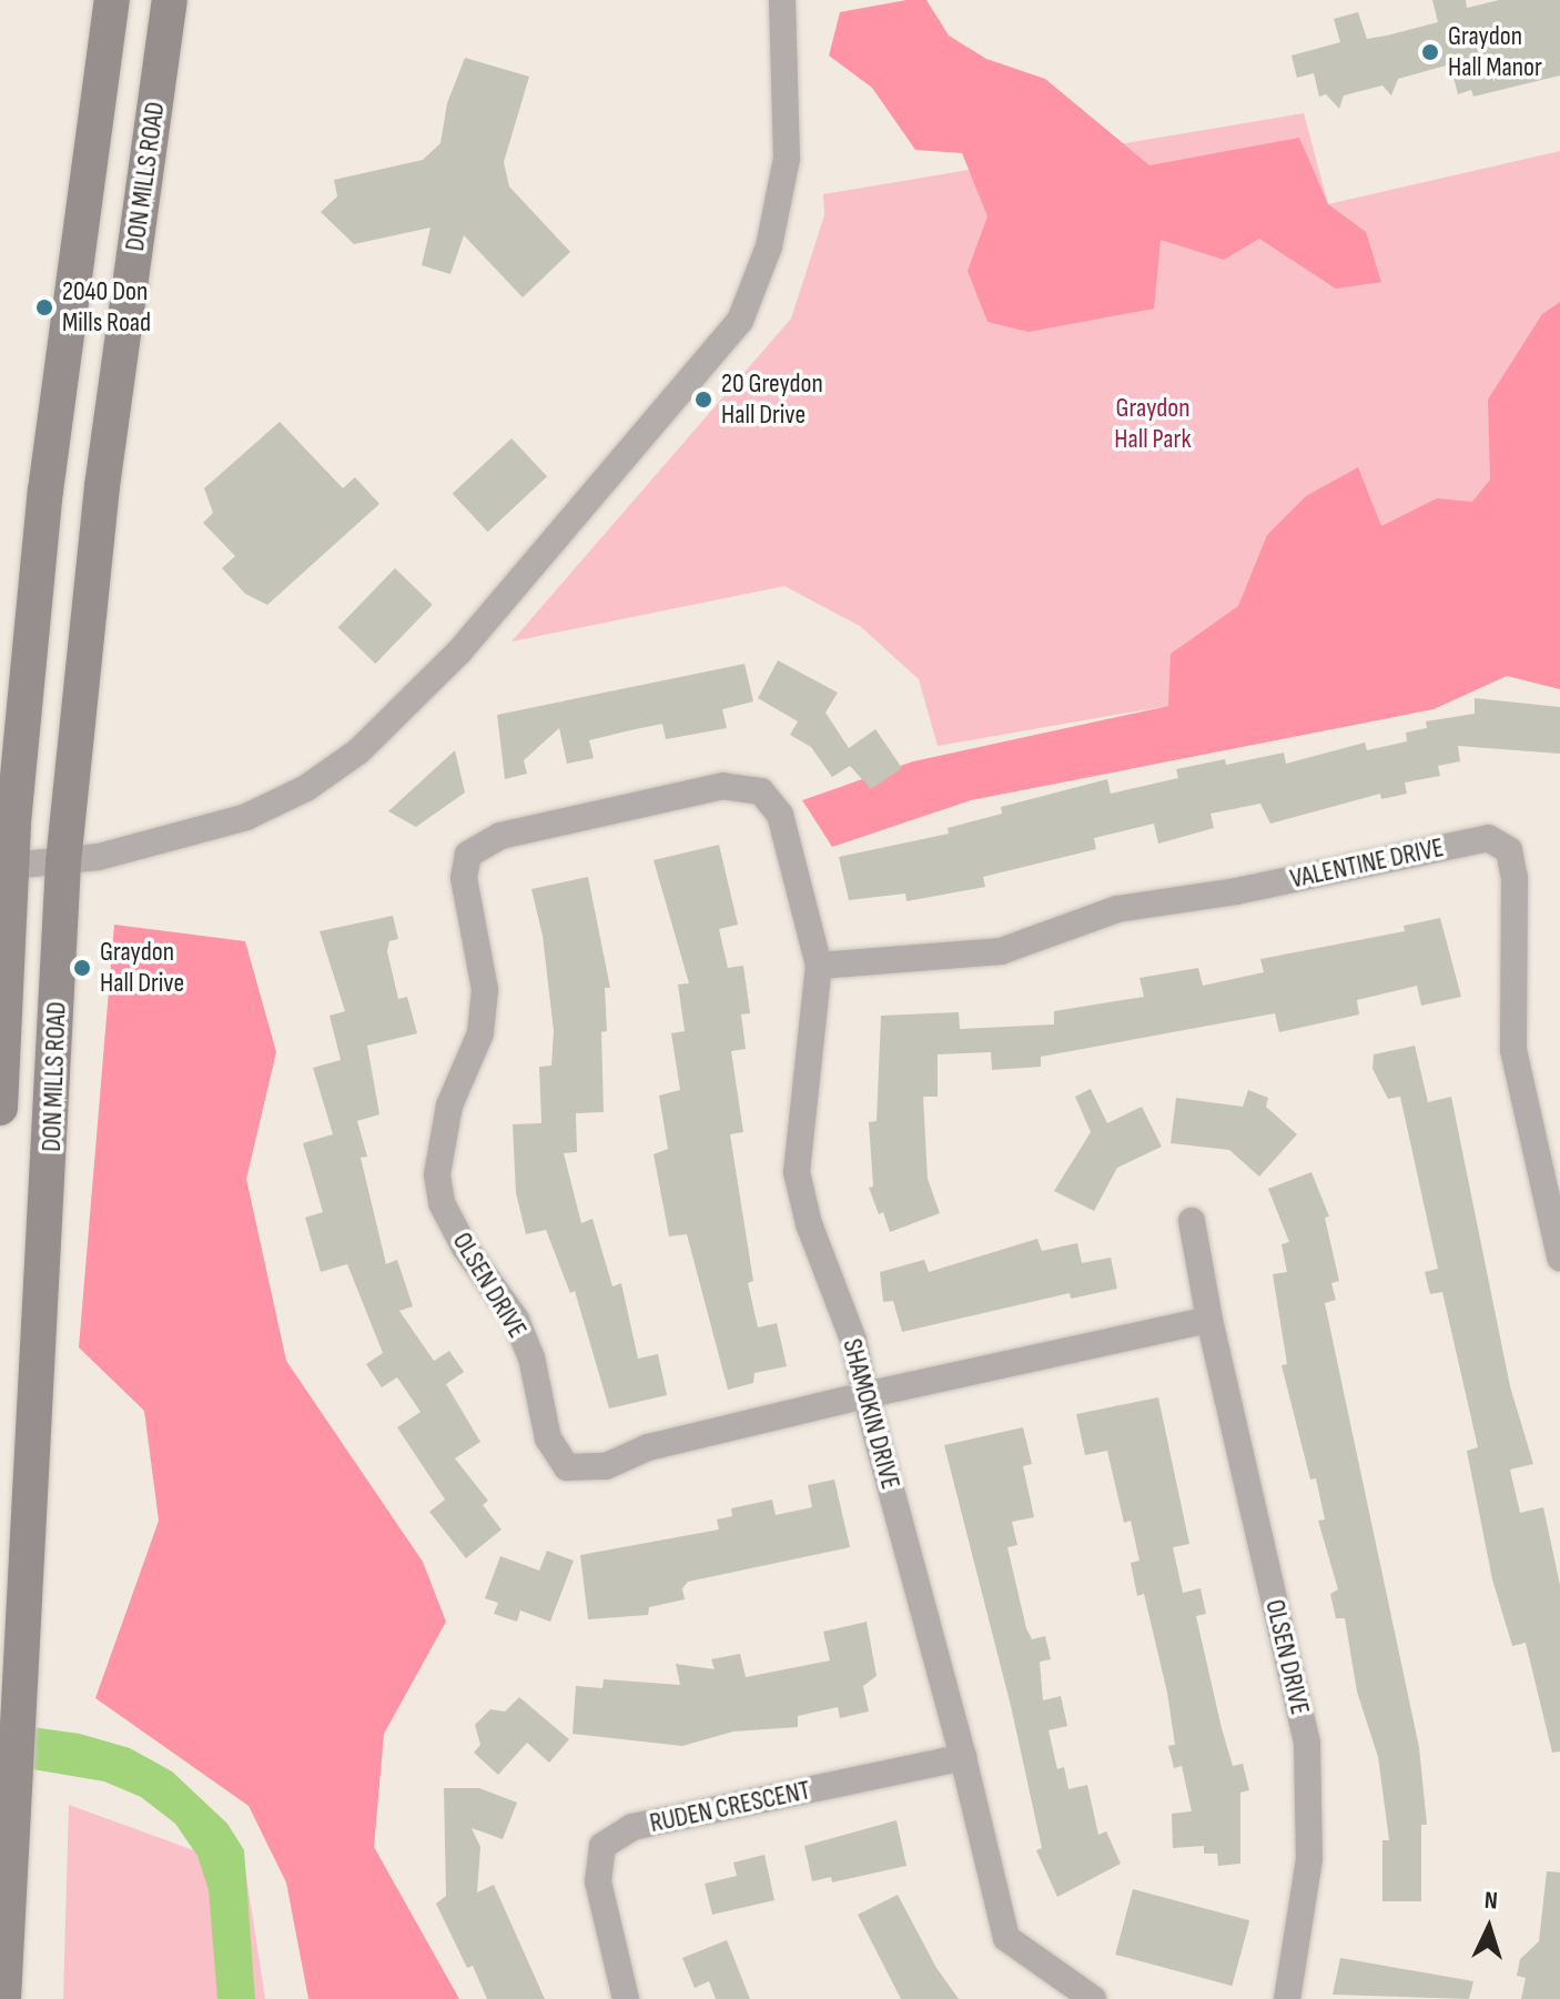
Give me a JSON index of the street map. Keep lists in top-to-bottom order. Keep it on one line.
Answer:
{"streets":{"main road":["DON MILLS ROAD"],"street":["VALENTINE DRIVE","OLSEN DRIVE","SHAMOKIN DRIVE","RUDEN CRESCENT"]},"crossings":[["VALENTINE DRIVE","SHAMOKIN DRIVE"],["OLSEN DRIVE","SHAMOKIN DRIVE"],["SHAMOKIN DRIVE","RUDEN CRESCENT"]],"parks":["Graydon Hall Park"],"places":["Graydon Hall Manor","2040 Don Mills Road","20 Greydon Hall Drive","Graydon Hall Drive"],"north":"top"}
